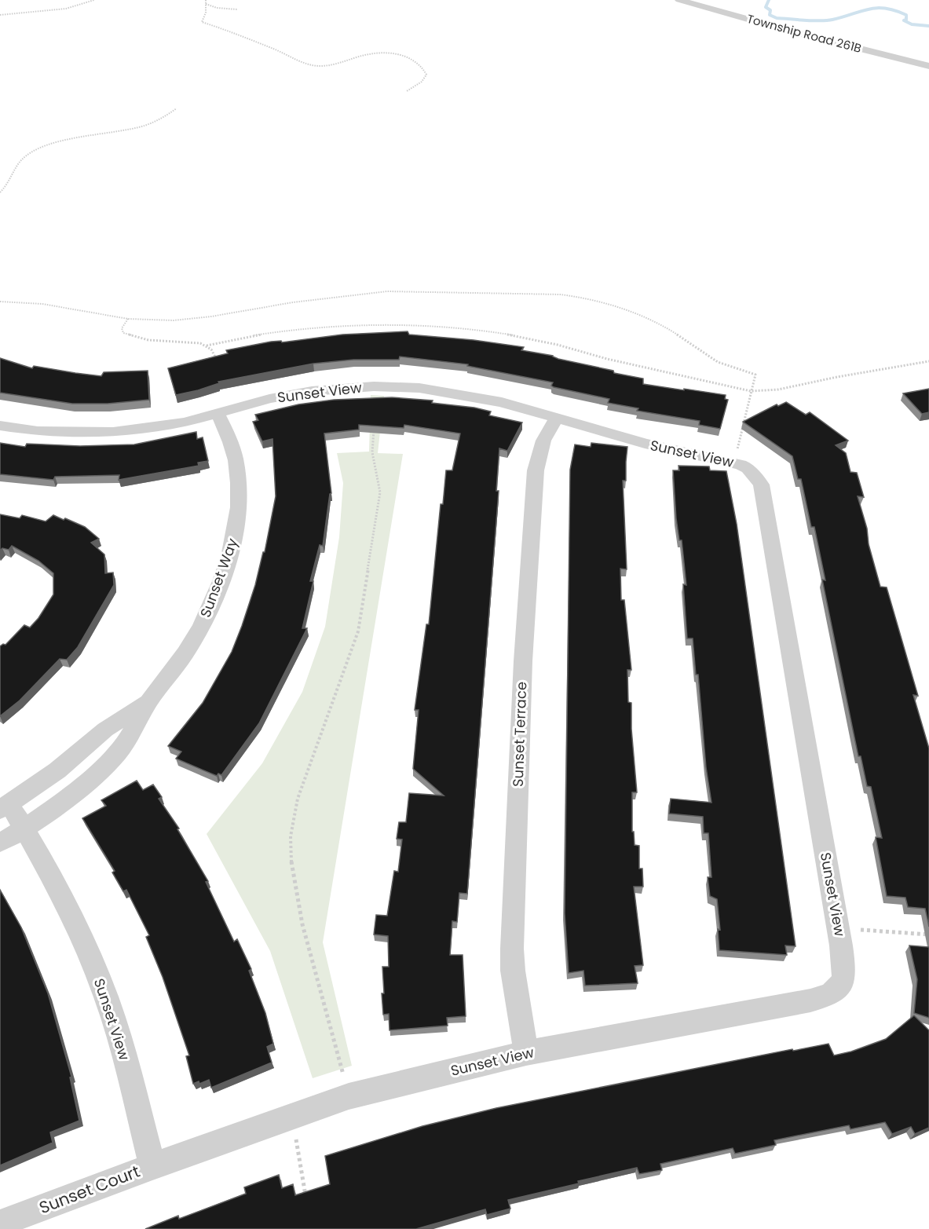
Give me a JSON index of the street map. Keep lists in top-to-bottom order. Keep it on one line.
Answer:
{"streets":{"street":["Township Road 261B","Sunset View","Sunset Way","Sunset Terrace","Sunset Court"]},"crossings":[["Sunset View","Sunset Way"],["Sunset View","Sunset Terrace"],["Sunset View","Sunset Court"]]}
